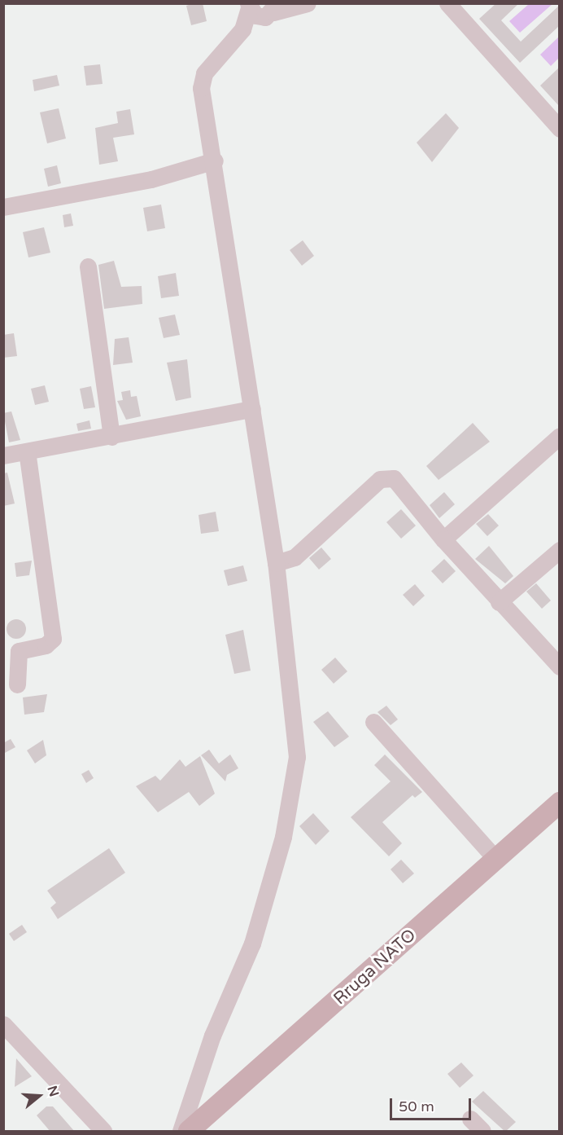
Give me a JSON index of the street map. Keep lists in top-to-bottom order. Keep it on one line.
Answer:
{"streets":{"main road":["Rruga NATO"]},"scale_bar":"50 m","north":"right"}
